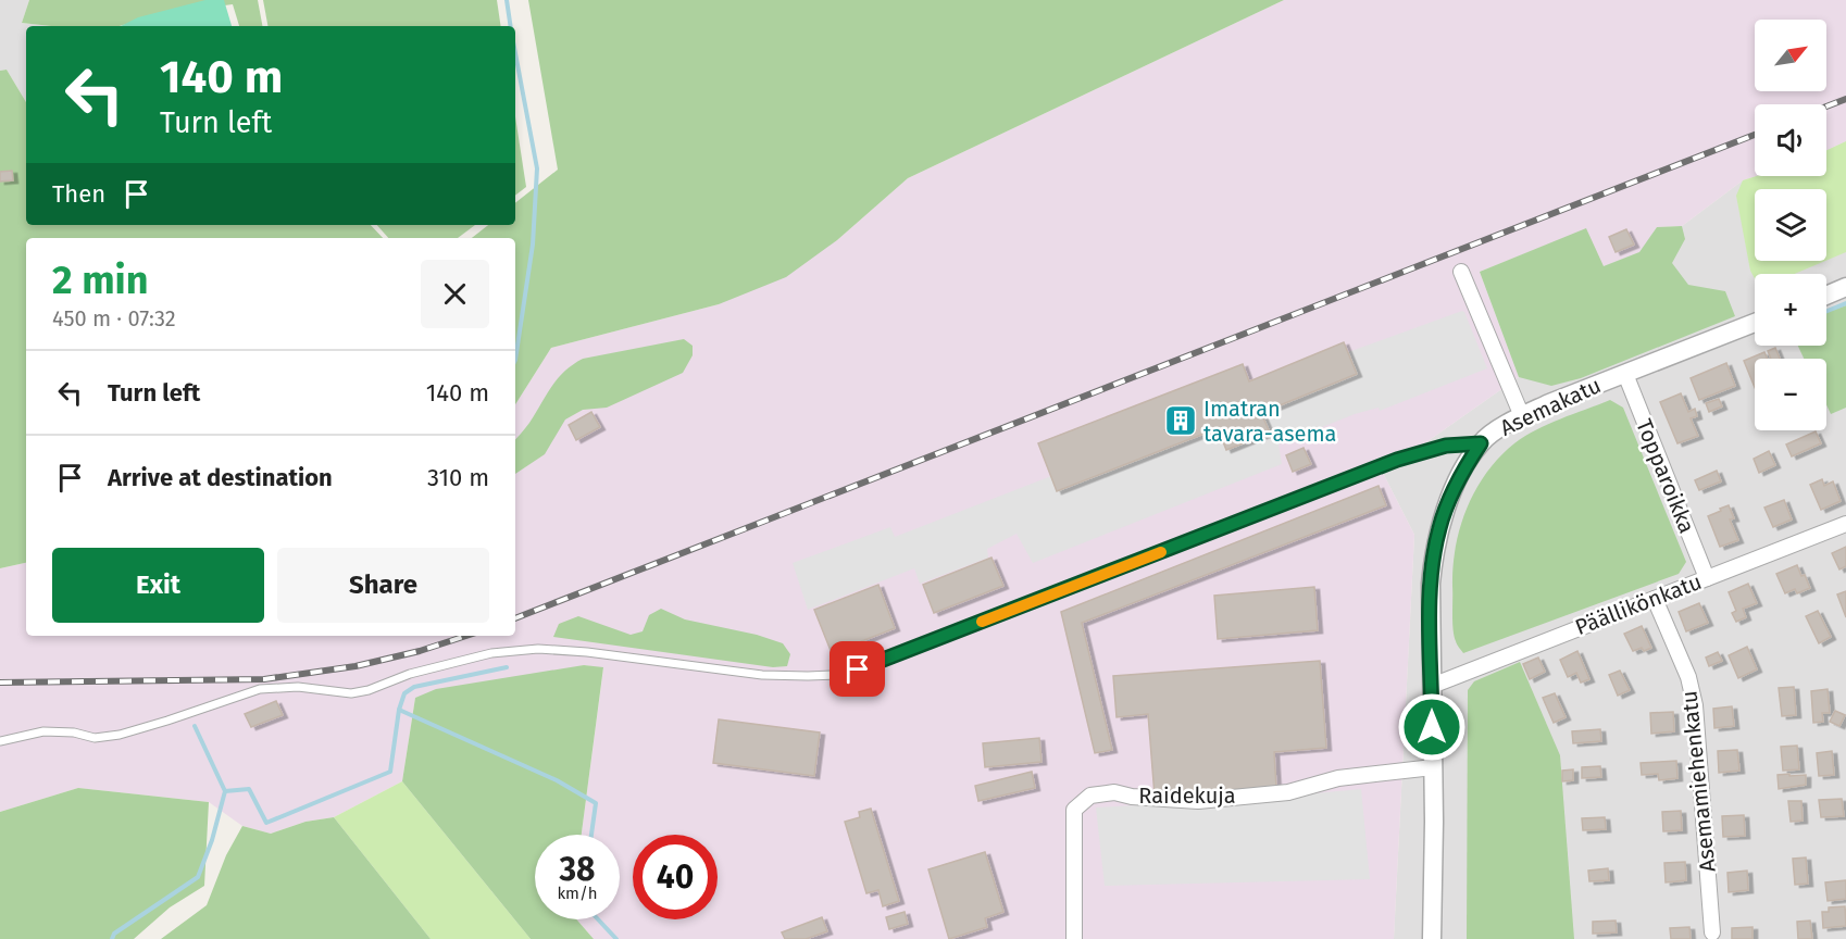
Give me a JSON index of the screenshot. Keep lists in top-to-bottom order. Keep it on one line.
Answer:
{"streets":{"street":["Asemakatu","Topparoikka","Päällikönkatu","Asemamiehenkatu","Raidekuja"]},"crossings":[["Asemakatu","Topparoikka"],["Asemakatu","Päällikönkatu"],["Asemakatu","Raidekuja"],["Topparoikka","Päällikönkatu"],["Päällikönkatu","Asemamiehenkatu"]],"places":{"building":["Imatran tavara-asema"]},"north":"top right","page":{"map_buttons":["+","−"],"turn":["140 m","Turn left"],"then":"Then","heading":["2 min","450 m · 07:32"],"list":[{"name":"Turn left","value":"140 m"},{"name":"Arrive at destination","value":"310 m"}],"buttons":["Exit","Share"],"speed":"38 km/h","limit":"40"}}
